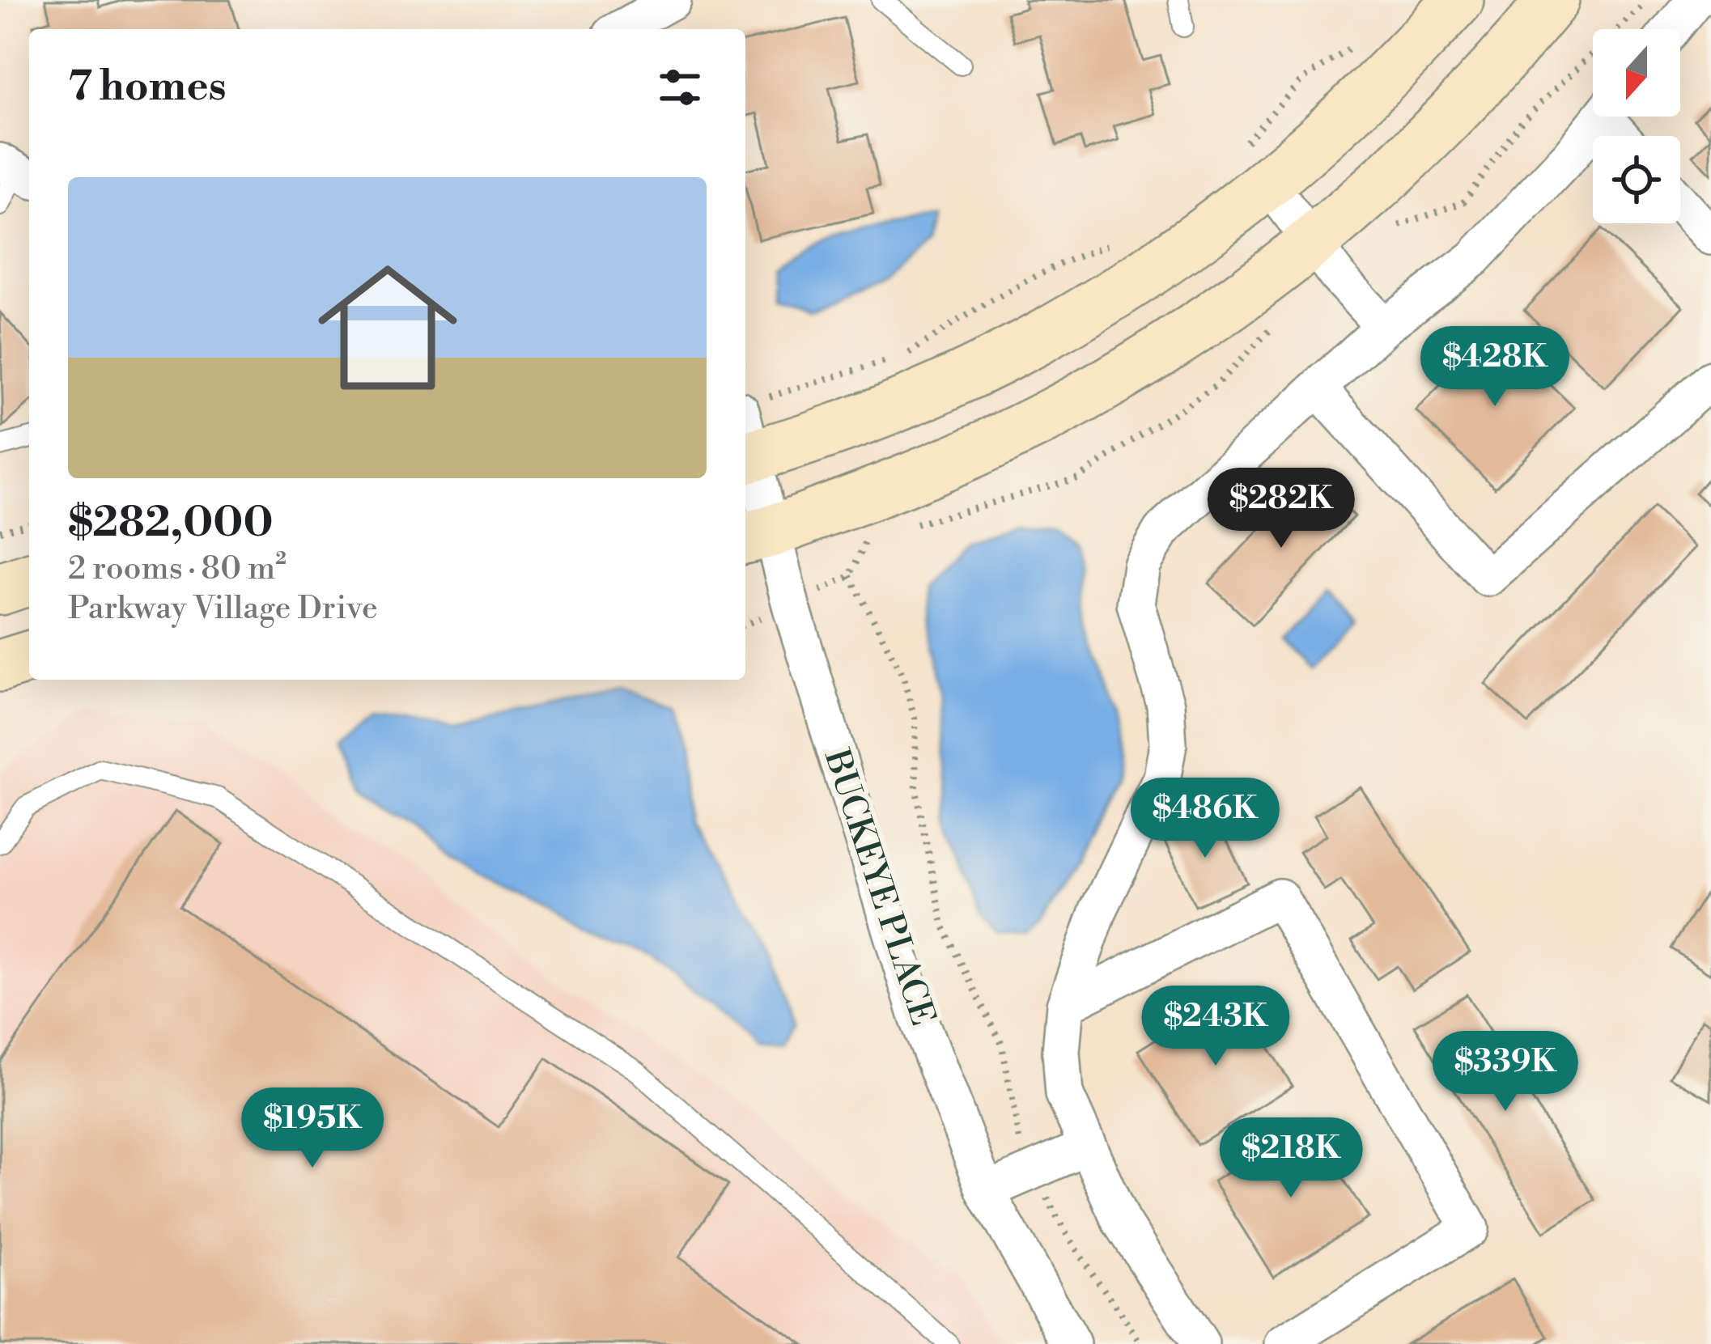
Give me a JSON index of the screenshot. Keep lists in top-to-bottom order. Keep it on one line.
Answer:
{"streets":{"street":["BUCKEYE PLACE"]},"north":"bottom","page":{"heading":"7 homes","list":[{"name":"$282,000","note":"2 rooms · 80 m² · Parkway Village Drive"}],"price":["$428K","$282K","$486K","$243K","$339K","$195K","$218K"]}}
